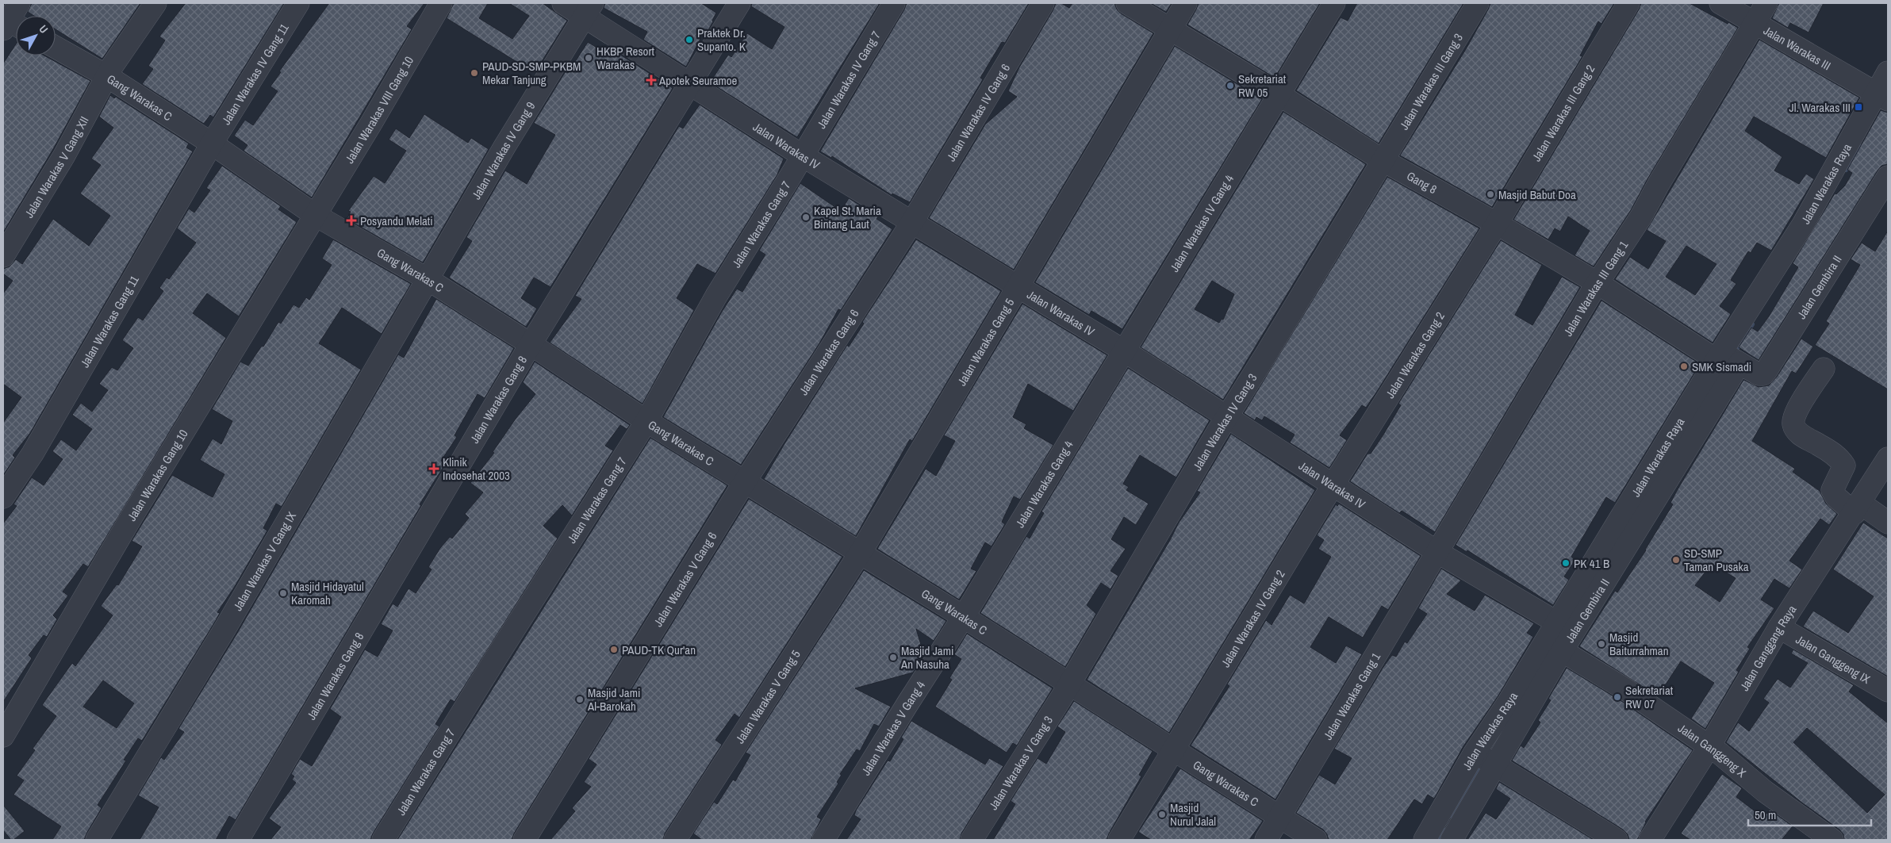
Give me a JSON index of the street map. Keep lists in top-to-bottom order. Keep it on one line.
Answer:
{"streets":{"street":["Jalan Warakas III","Jalan Warakas IV Gang 11","Jalan Warakas IV Gang 7","Jalan Warakas III Gang 3","Gang Warakas C","Jalan Warakas VIII Gang 10","Jalan Warakas IV Gang 6","Jalan Warakas III Gang 2","Jalan Warakas IV","Jalan Warakas IV Gang 9","Jalan Warakas V Gang XII","Gang 8","Jalan Warakas Raya","Jalan Warakas IV Gang 4","Jalan Warakas Gang 7","Jalan Gembira II","Jalan Warakas III Gang 1","Jalan Warakas Gang 11","Jalan Warakas Gang 5","Jalan Warakas Gang 6","Jalan Warakas Gang 2","Jalan Warakas Gang 8","Jalan Warakas IV Gang 3","Jalan Warakas Gang 10","Jalan Warakas Gang 4","Jalan Warakas V Gang IX","Jalan Warakas V Gang 6","Jalan Warakas IV Gang 2","Jalan Ganggang Raya","Jalan Ganggeng IX","Jalan Warakas V Gang 5","Jalan Warakas Gang 1","Jalan Warakas V Gang 4","Jalan Ganggeng X","Jalan Warakas V Gang 3"]},"crossings":[["Jalan Warakas III","Jalan Warakas Raya"],["Jalan Warakas III","Jalan Warakas III Gang 1"],["Jalan Warakas IV Gang 11","Gang Warakas C"],["Jalan Warakas IV Gang 11","Jalan Warakas Gang 11"],["Jalan Warakas IV Gang 7","Jalan Warakas IV"],["Jalan Warakas IV Gang 7","Jalan Warakas Gang 7"],["Jalan Warakas III Gang 3","Gang 8"],["Jalan Warakas III Gang 3","Jalan Warakas IV Gang 3"],["Gang Warakas C","Jalan Warakas VIII Gang 10"],["Gang Warakas C","Jalan Warakas IV Gang 9"],["Gang Warakas C","Jalan Warakas V Gang XII"],["Gang Warakas C","Jalan Warakas Gang 7"],["Gang Warakas C","Jalan Warakas Gang 11"],["Gang Warakas C","Jalan Warakas Gang 5"],["Gang Warakas C","Jalan Warakas Gang 6"],["Gang Warakas C","Jalan Warakas Gang 8"],["Gang Warakas C","Jalan Warakas IV Gang 3"],["Gang Warakas C","Jalan Warakas Gang 10"],["Gang Warakas C","Jalan Warakas Gang 4"],["Gang Warakas C","Jalan Warakas V Gang IX"],["Gang Warakas C","Jalan Warakas V Gang 6"],["Gang Warakas C","Jalan Warakas IV Gang 2"],["Gang Warakas C","Jalan Warakas V Gang 5"],["Gang Warakas C","Jalan Warakas Gang 1"],["Gang Warakas C","Jalan Warakas V Gang 4"],["Gang Warakas C","Jalan Warakas V Gang 3"],["Jalan Warakas VIII Gang 10","Jalan Warakas Gang 10"],["Jalan Warakas IV Gang 6","Jalan Warakas IV"],["Jalan Warakas IV Gang 6","Jalan Warakas Gang 6"],["Jalan Warakas III Gang 2","Gang 8"],["Jalan Warakas III Gang 2","Jalan Warakas Gang 2"],["Jalan Warakas IV","Jalan Warakas IV Gang 9"],["Jalan Warakas IV","Jalan Warakas Raya"],["Jalan Warakas IV","Jalan Warakas IV Gang 4"],["Jalan Warakas IV","Jalan Warakas Gang 7"],["Jalan Warakas IV","Jalan Warakas III Gang 1"],["Jalan Warakas IV","Jalan Warakas Gang 5"],["Jalan Warakas IV","Jalan Warakas Gang 6"],["Jalan Warakas IV","Jalan Warakas Gang 2"],["Jalan Warakas IV","Jalan Warakas Gang 8"],["Jalan Warakas IV","Jalan Warakas IV Gang 3"],["Jalan Warakas IV","Jalan Warakas Gang 4"],["Jalan Warakas IV","Jalan Warakas IV Gang 2"],["Jalan Warakas IV","Jalan Warakas Gang 1"],["Jalan Warakas IV Gang 9","Jalan Warakas V Gang IX"],["Gang 8","Jalan Warakas Raya"],["Gang 8","Jalan Warakas IV Gang 4"],["Gang 8","Jalan Gembira II"],["Gang 8","Jalan Warakas III Gang 1"],["Gang 8","Jalan Warakas Gang 5"],["Gang 8","Jalan Warakas Gang 2"],["Gang 8","Jalan Warakas IV Gang 3"],["Jalan Warakas Raya","Jalan Gembira II"],["Jalan Warakas Raya","Jalan Ganggeng X"],["Jalan Warakas IV Gang 4","Jalan Warakas Gang 4"],["Jalan Gembira II","Jalan Ganggeng X"],["Jalan Warakas III Gang 1","Jalan Warakas Gang 1"],["Jalan Warakas Gang 5","Jalan Warakas V Gang 5"],["Jalan Warakas Gang 6","Jalan Warakas V Gang 6"],["Jalan Warakas Gang 2","Jalan Warakas IV Gang 2"],["Jalan Warakas IV Gang 3","Jalan Warakas V Gang 3"],["Jalan Warakas Gang 4","Jalan Warakas V Gang 4"],["Jalan Ganggang Raya","Jalan Ganggeng IX"],["Jalan Ganggang Raya","Jalan Ganggeng X"]],"places":{"other":["Praktek Dr. Supanto. K","HKBP Resort Warakas","PAUD-SD-SMP-PKBM Mekar Tanjung","Sekretariat RW 05","Masjid Babut Doa","Kapel St. Maria Bintang Laut","SMK Sismadi","SD-SMP Taman Pusaka","PK 41 B","Masjid Hidayatul Karomah","Masjid Baiturrahman","PAUD-TK Qur'an","Masjid Jami An Nasuha","Sekretariat RW 07","Masjid Jami Al-Barokah","Masjid Nurul Jalal"],"health":["Apotek Seuramoe","Posyandu Melati","Klinik Indosehat 2003"],"transit":["Jl. Warakas III"]},"scale_bar":"50 m","north":"top right"}
